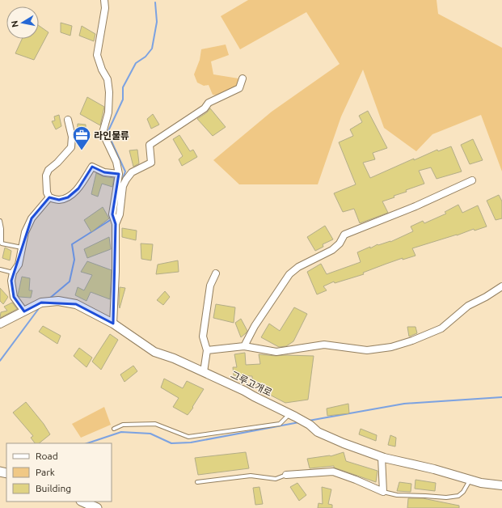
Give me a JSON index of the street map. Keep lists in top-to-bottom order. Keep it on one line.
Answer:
{"streets":{"street":["그루고개로"]},"places":{"office":["라인물류"]},"legend":["Road","Park","Building"],"north":"left"}
